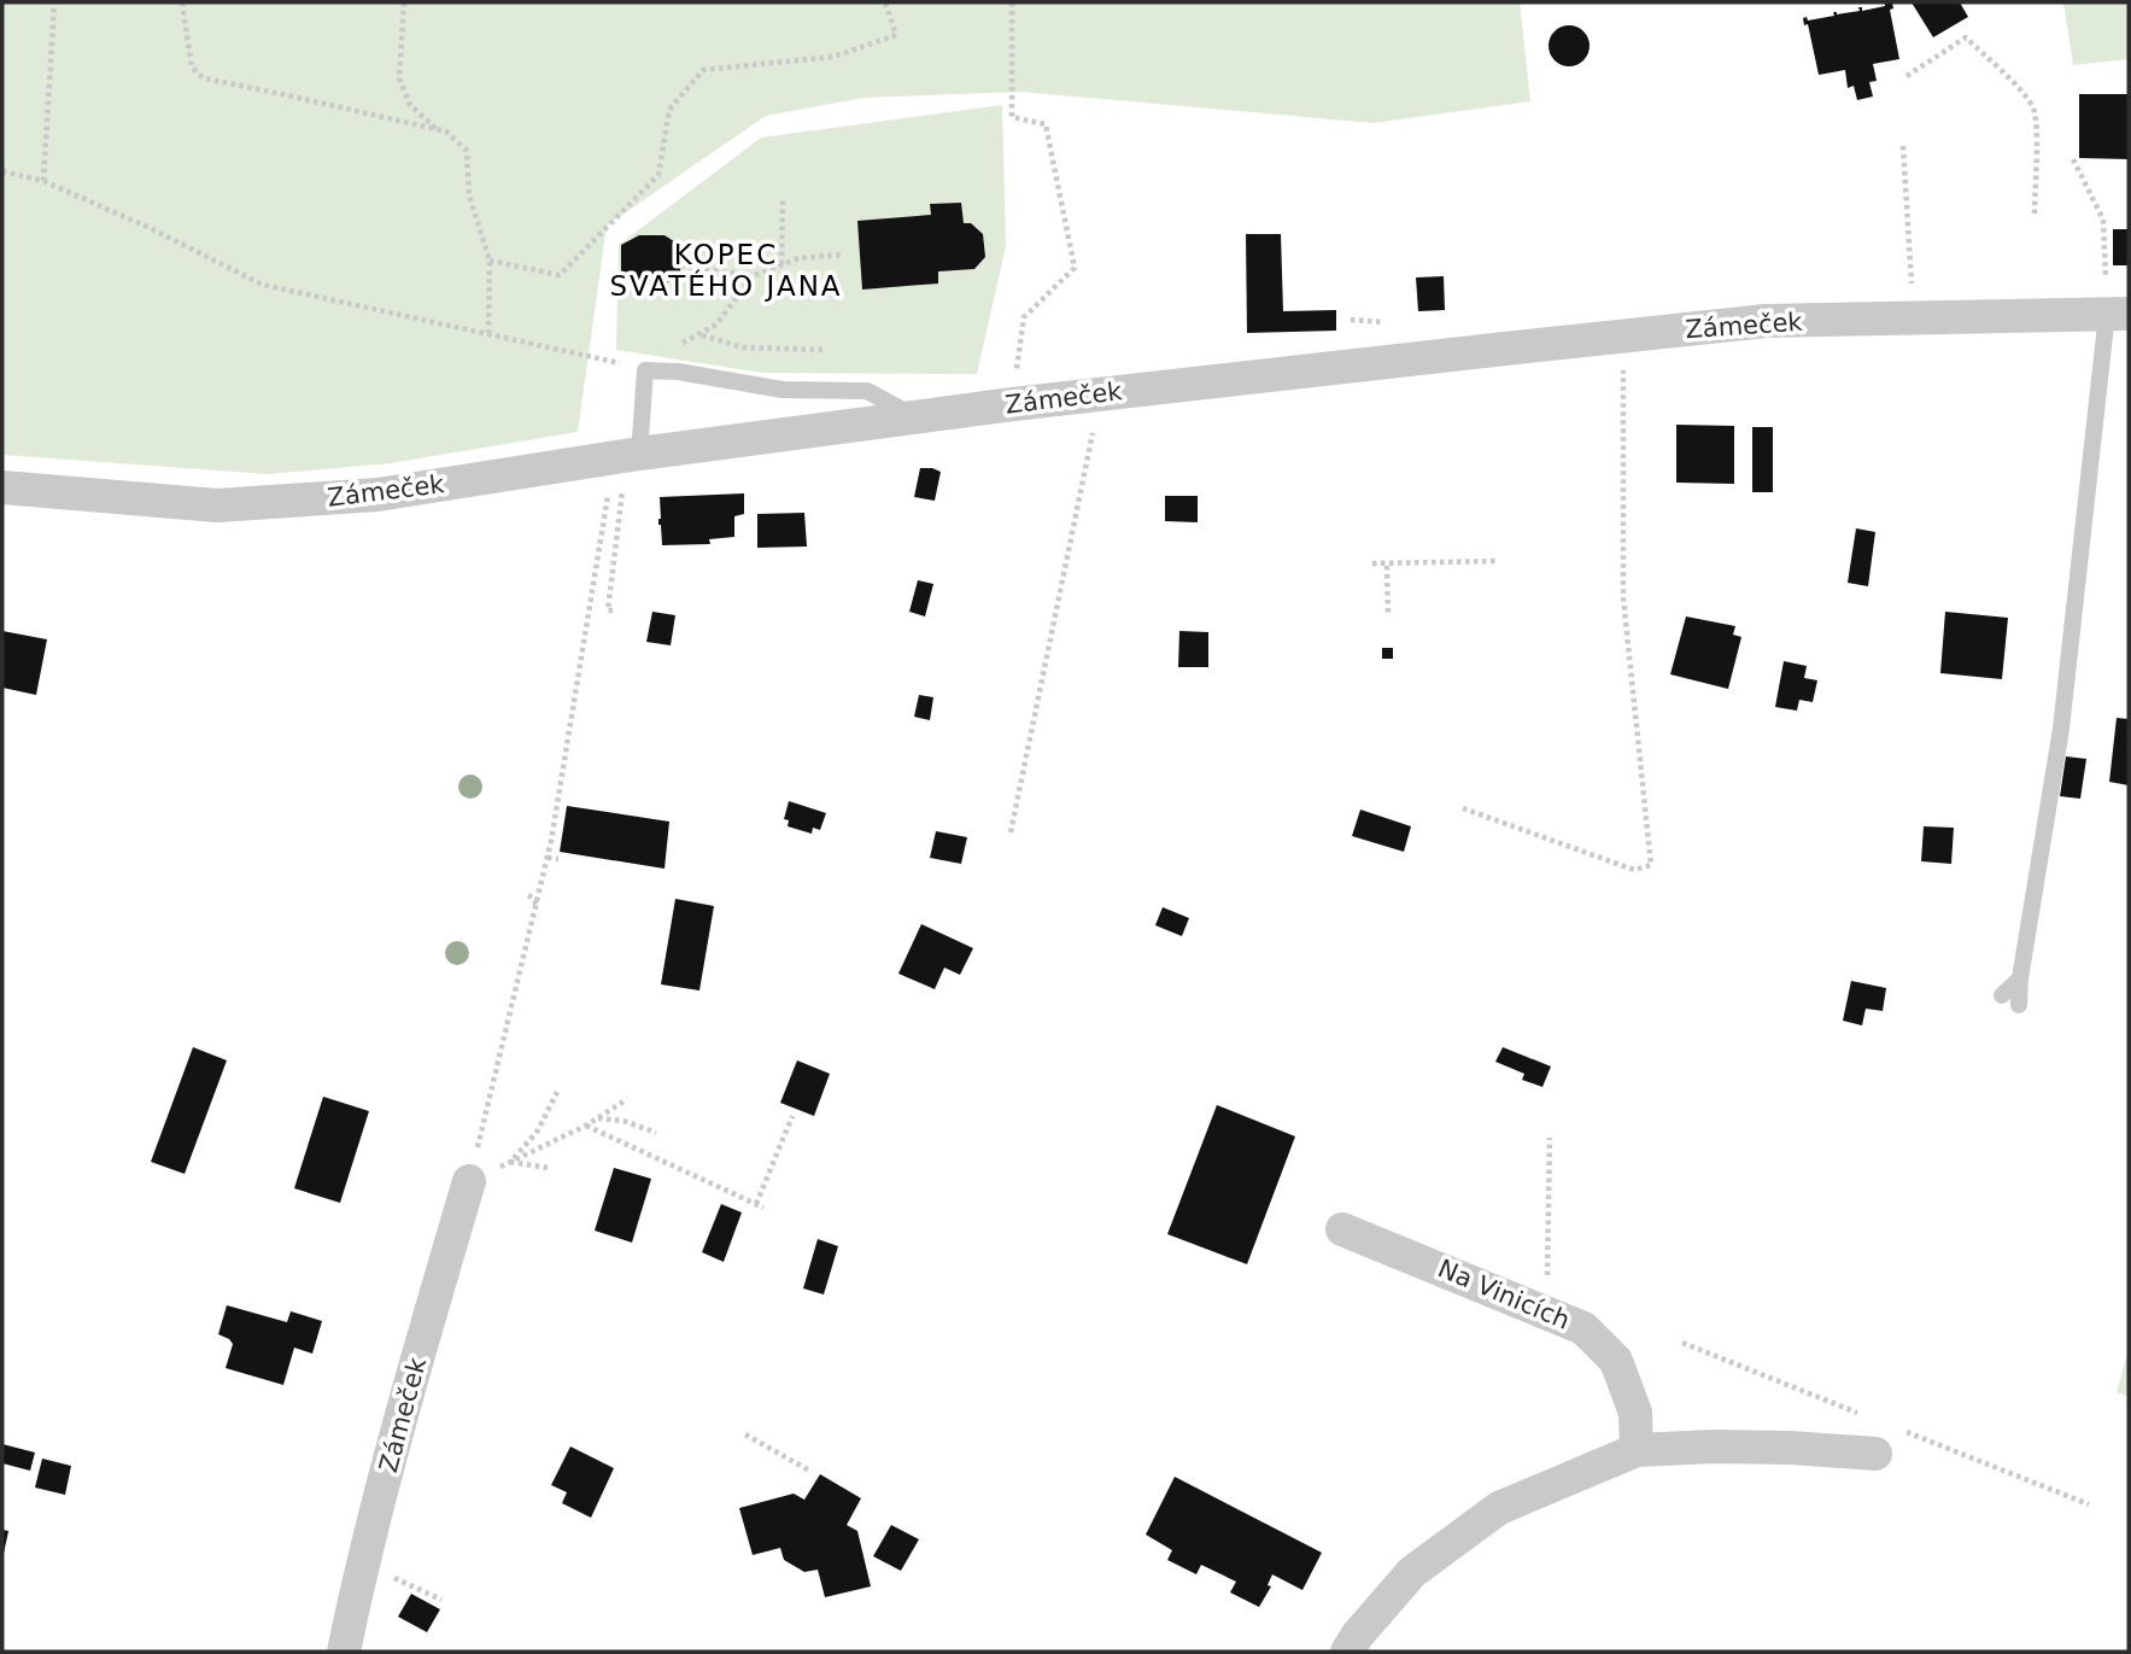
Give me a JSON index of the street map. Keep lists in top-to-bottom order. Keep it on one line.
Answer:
{"streets":{"street":["Zámeček","Na Vinicích"]},"districts":["KOPEC SVATÉHO JANA"]}
